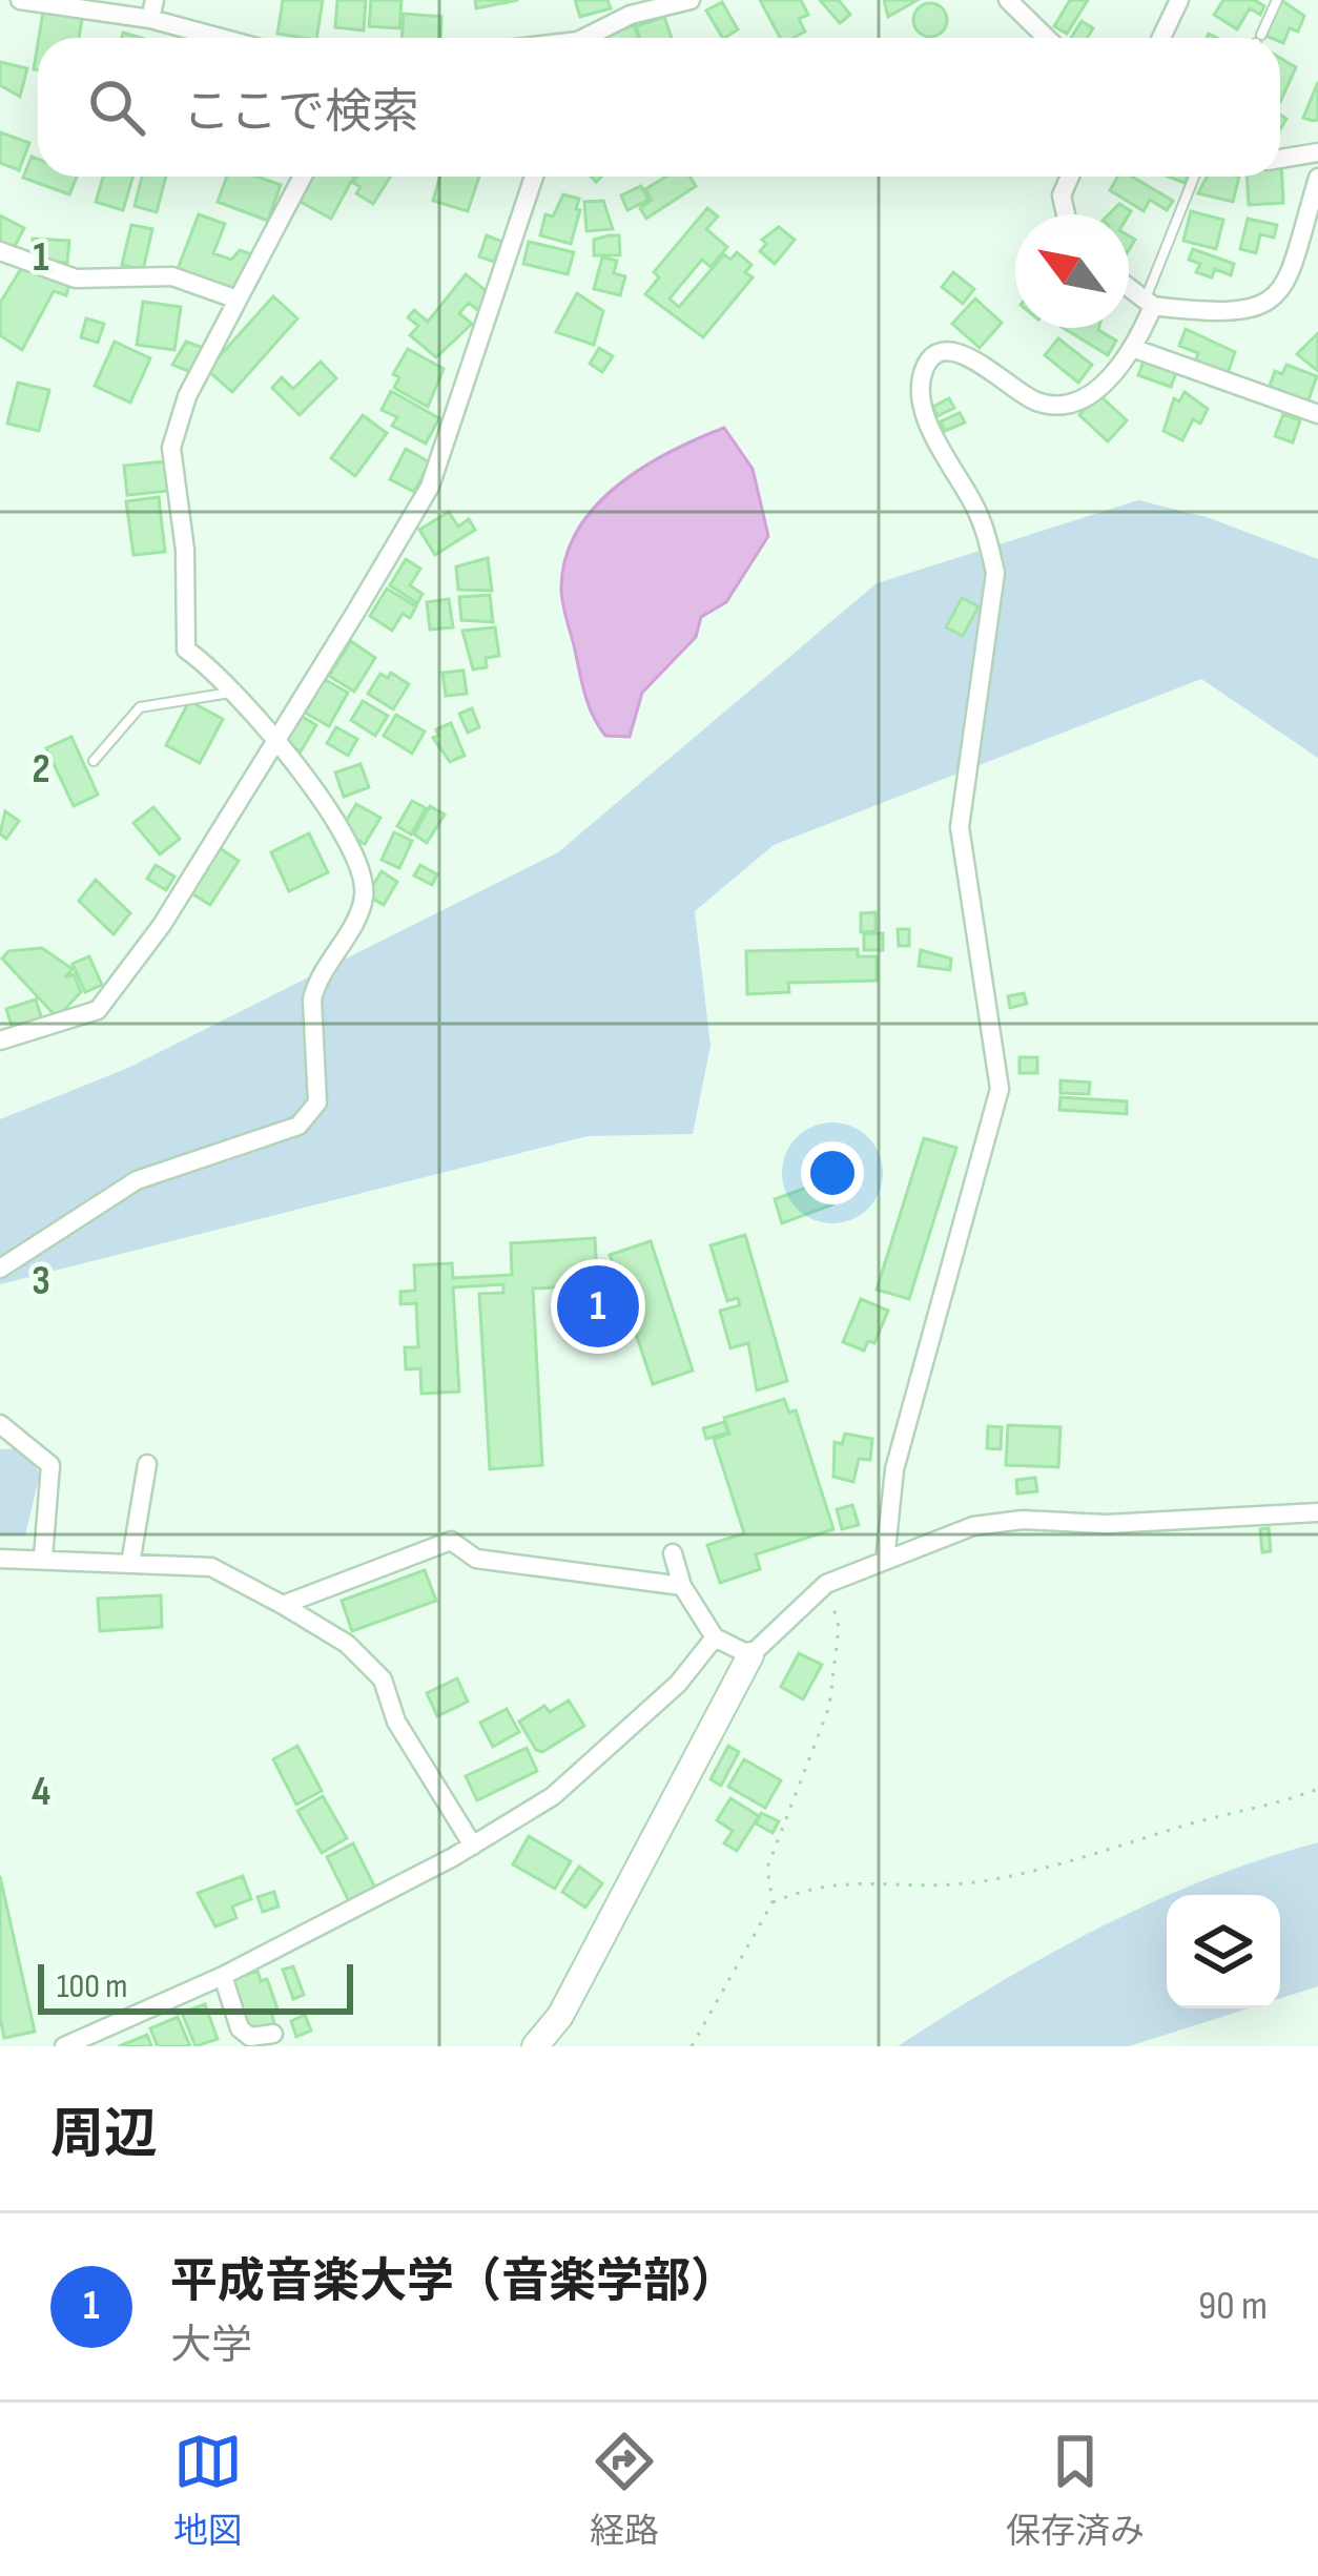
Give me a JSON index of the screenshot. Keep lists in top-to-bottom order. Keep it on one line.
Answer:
{"scale_bar":"100 m","north":"top left","page":{"search":"ここで検索","pins":"1","scale":"100 m","heading":"周辺","list":[{"mark":"1","name":"平成音楽大学（音楽学部）","note":"大学","value":"90 m"}],"nav":["地図","経路","保存済み"]},"grid":{"rows":["1","2","3","4"]}}
